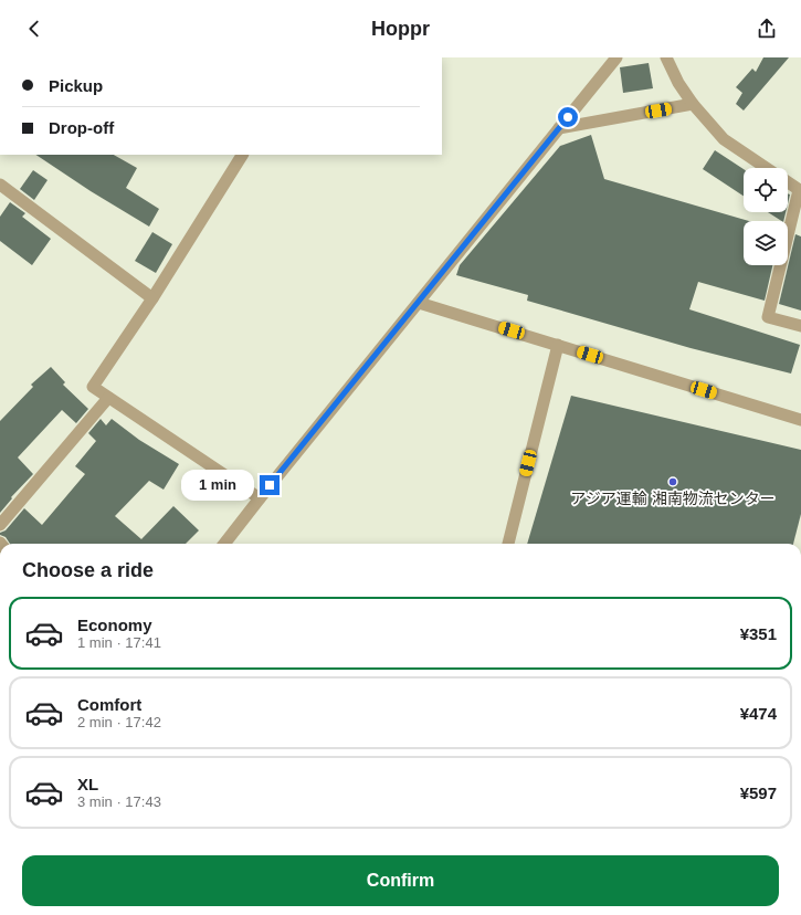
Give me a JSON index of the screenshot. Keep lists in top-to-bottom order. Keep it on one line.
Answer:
{"places":["アジア運輸 湘南物流センター"],"page":{"header":"Hoppr","banner":["Pickup","Drop-off"],"bubble":"1 min","heading":"Choose a ride","list":[{"name":"Economy","note":"1 min · 17:41","value":"¥351"},{"name":"Comfort","note":"2 min · 17:42","value":"¥474"},{"name":"XL","note":"3 min · 17:43","value":"¥597"}],"buttons":"Confirm"}}
